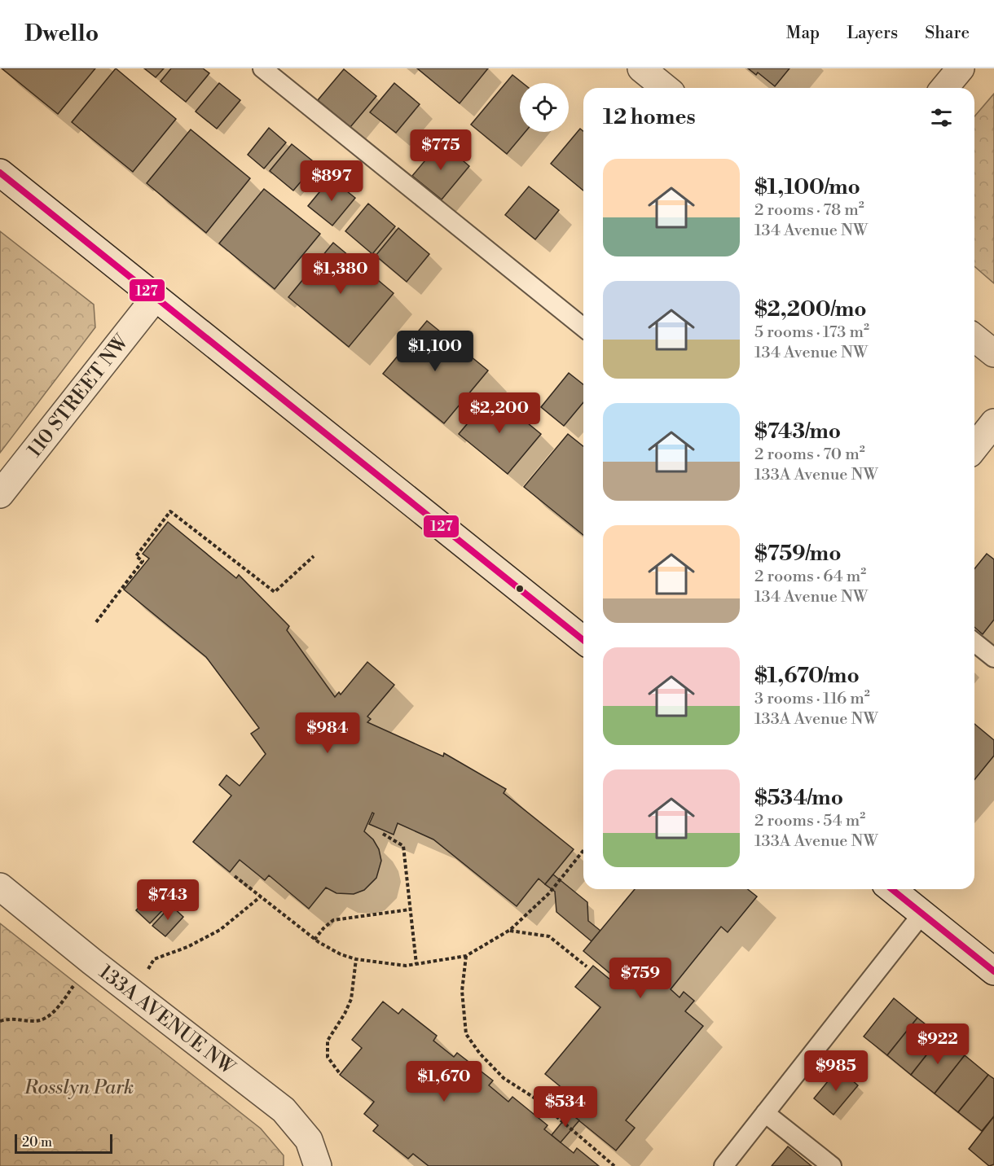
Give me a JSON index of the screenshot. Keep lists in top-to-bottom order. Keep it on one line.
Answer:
{"streets":{"street":["110 STREET NW","133A AVENUE NW"]},"parks":["Rosslyn Park"],"lines":["transit line 127"],"scale_bar":"20 m","page":{"header":"Dwello","nav":["Map","Layers","Share"],"heading":"12 homes","price":["$775","$897","$1,380","$1,100","$2,200","$984","$743","$759","$922","$985","$1,670","$534"],"list":[{"name":"$1,100/mo","note":"2 rooms · 78 m² · 134 Avenue NW"},{"name":"$2,200/mo","note":"5 rooms · 173 m² · 134 Avenue NW"},{"name":"$743/mo","note":"2 rooms · 70 m² · 133A Avenue NW"},{"name":"$759/mo","note":"2 rooms · 64 m² · 134 Avenue NW"},{"name":"$1,670/mo","note":"3 rooms · 116 m² · 133A Avenue NW"},{"name":"$534/mo","note":"2 rooms · 54 m² · 133A Avenue NW"}],"scale":"20 m"}}
